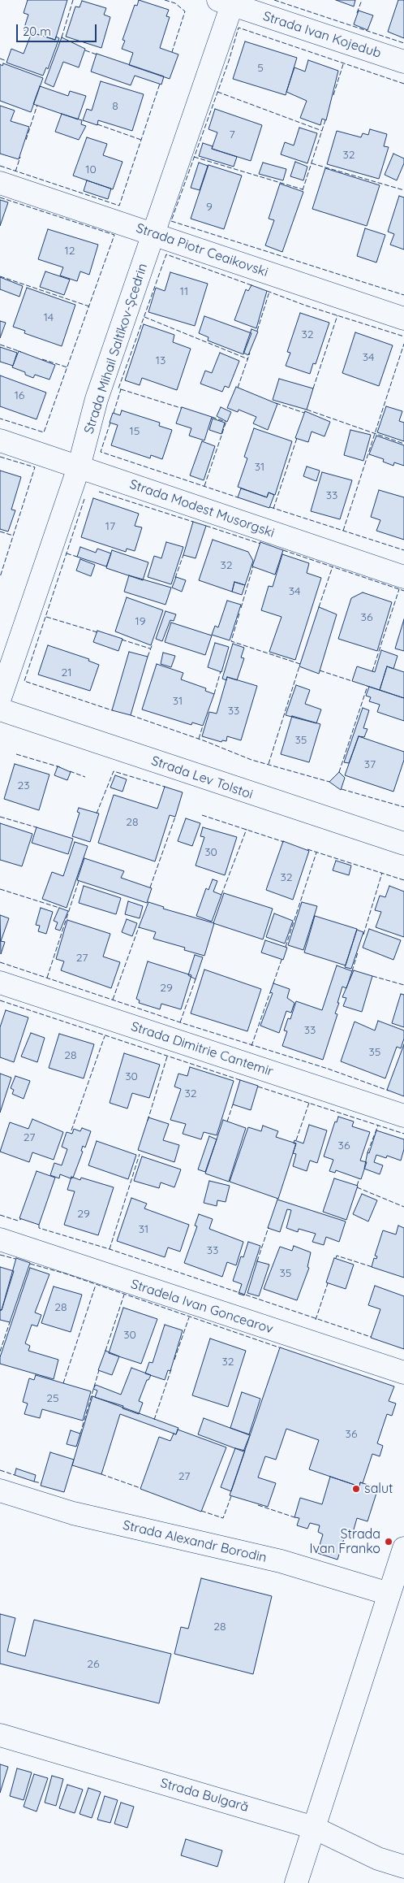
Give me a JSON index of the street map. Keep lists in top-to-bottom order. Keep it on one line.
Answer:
{"streets":{"street":["Strada Ivan Kojedub","Strada Piotr Ceaikovski","Strada Mihail Saltîkov-Șcedrin","Strada Modest Musorgski","Strada Lev Tolstoi","Strada Dimitrie Cantemir","Stradela Ivan Goncearov","Strada Alexandr Borodin","Strada Bulgară"]},"crossings":[["Strada Ivan Kojedub","Strada Mihail Saltîkov-Șcedrin"],["Strada Piotr Ceaikovski","Strada Mihail Saltîkov-Șcedrin"],["Strada Mihail Saltîkov-Șcedrin","Strada Modest Musorgski"]],"places":["salut","Strada Ivan Franko"],"house_numbers":["5","8","7","32","10","9","12","11","14","32","34","13","16","15","31","33","17","32","34","36","19","21","31","33","35","37","23","28","30","32","27","29","33","35","28","30","32","27","36","29","31","33","35","28","30","32","25","36","27","28","26"],"scale_bar":"20 m"}
